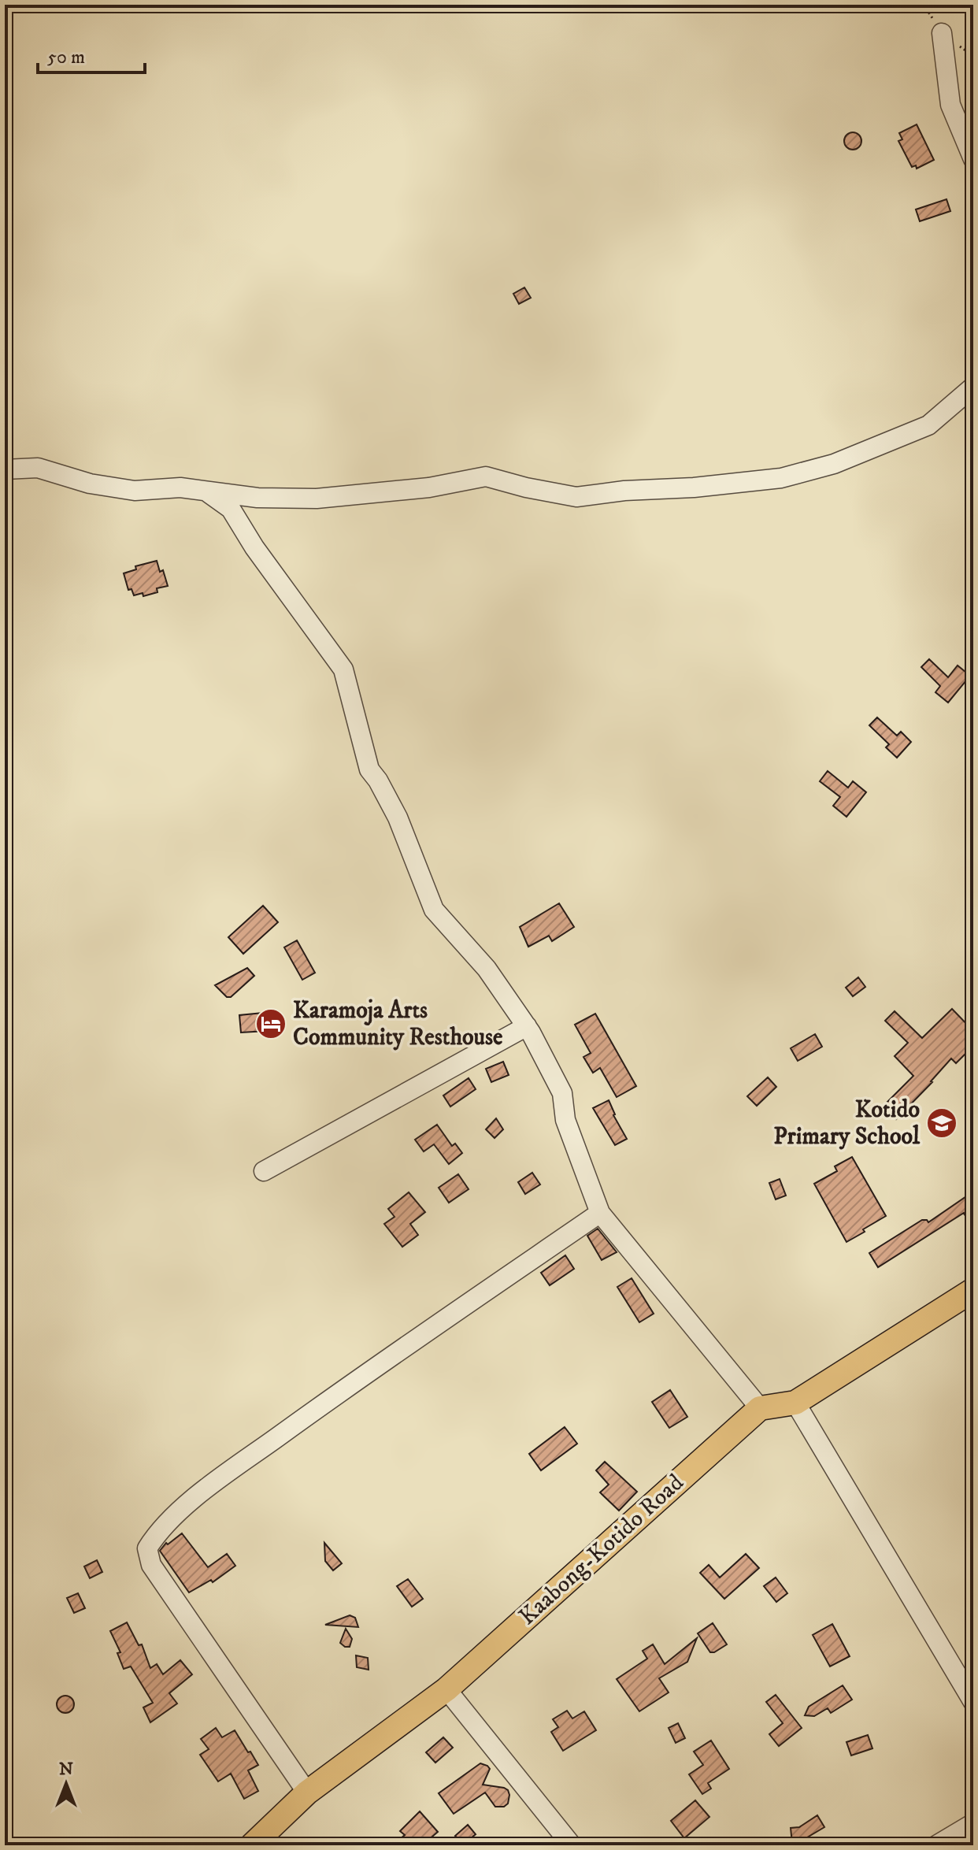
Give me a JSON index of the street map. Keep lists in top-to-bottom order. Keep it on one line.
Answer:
{"streets":{"main road":["Kaabong-Kotido Road"]},"places":{"hotel":["Karamoja Arts Community Resthouse"],"school or university":["Kotido Primary School"]},"scale_bar":"50 m","north":"top"}
